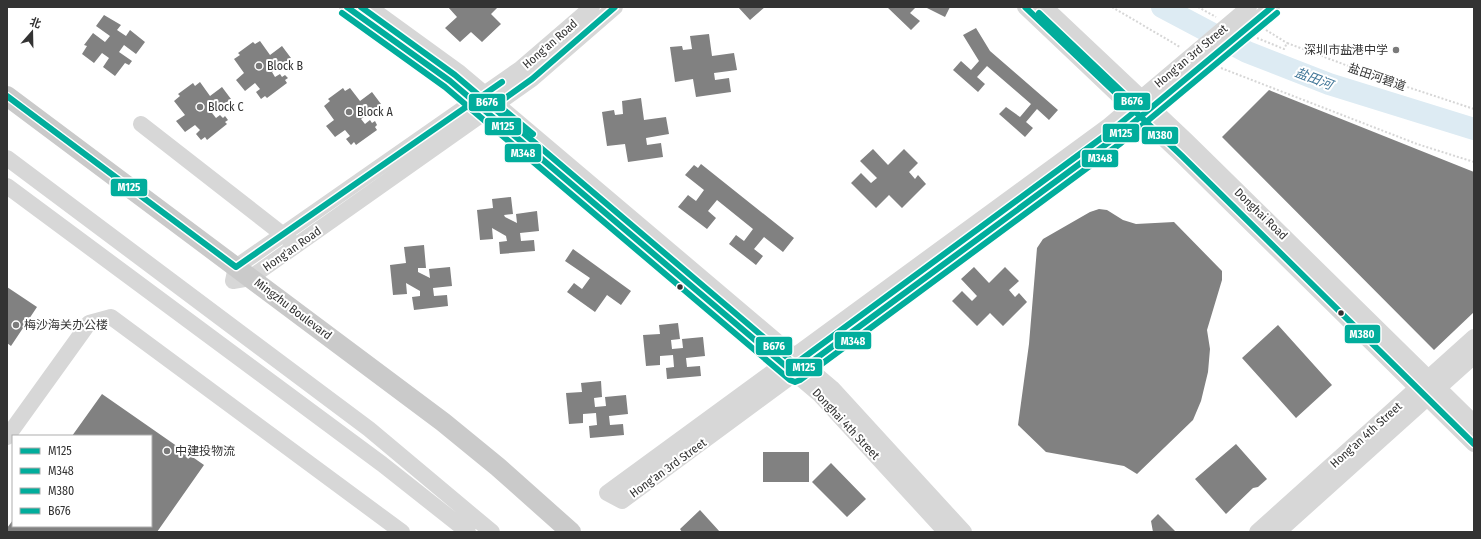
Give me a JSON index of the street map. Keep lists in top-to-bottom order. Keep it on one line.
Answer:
{"streets":{"main road":["Mingzhu Boulevard"],"street":["Hong'an Road","Hong'an 3rd Street","Donghai Road","Donghai 4th Street","Hong'an 4th Street"],"path":["盐田河碧道"]},"crossings":[["Hong'an Road","Mingzhu Boulevard"],["Hong'an Road","Donghai 4th Street"],["Hong'an 3rd Street","盐田河碧道"],["Hong'an 3rd Street","Donghai Road"],["Hong'an 3rd Street","Donghai 4th Street"],["Donghai Road","Hong'an 4th Street"]],"water":["盐田河"],"places":["深圳市盐港中学","Block B","Block C","Block A","梅沙海关办公楼","中建投物流"],"lines":["transit line M125","transit line M380","transit line B676","transit line M348"],"legend":["M125","M348","M380","B676"],"north":"top"}
